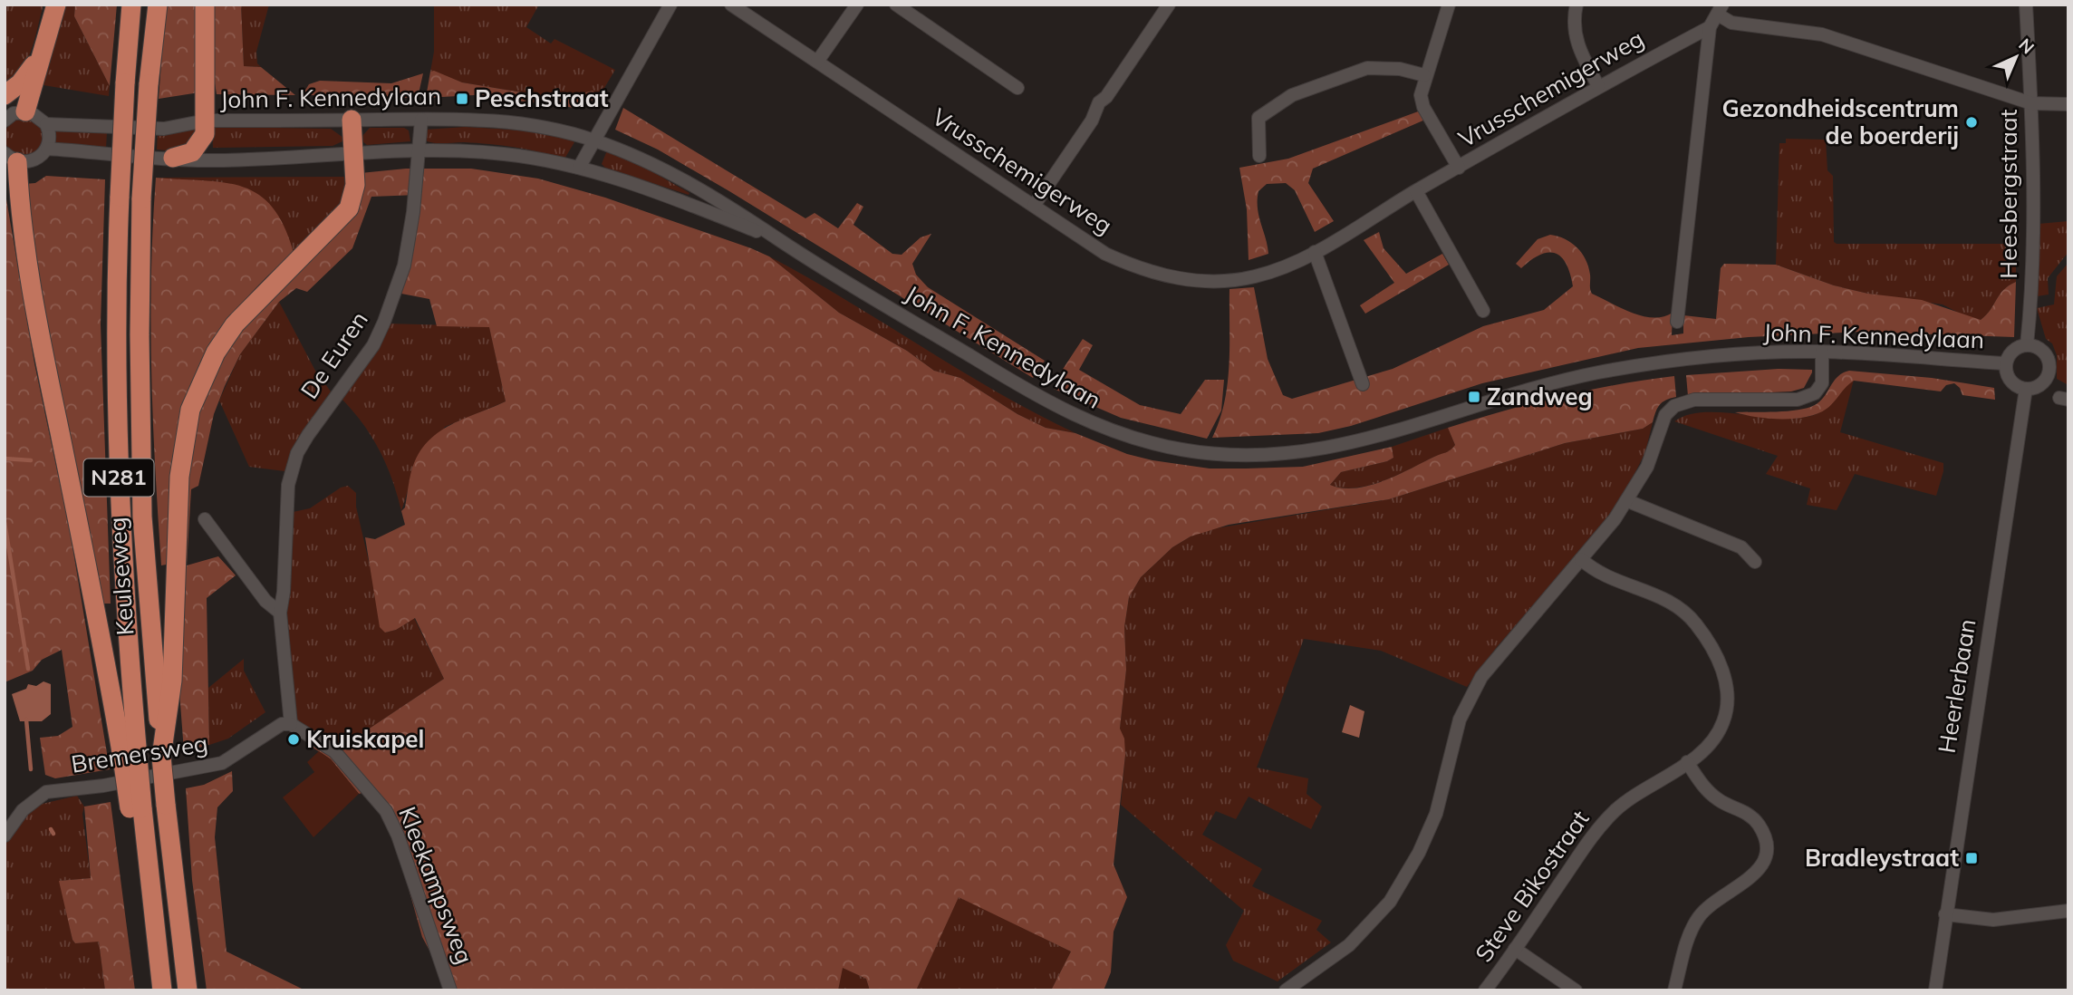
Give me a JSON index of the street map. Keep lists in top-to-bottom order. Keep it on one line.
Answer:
{"streets":{"highway":["N281","Keulseweg"],"street":["Vrusschemigerweg","John F. Kennedylaan","Heesbergstraat","De Euren","Heerlerbaan","Bremersweg","Kleekampsweg","Steve Bikostraat"]},"crossings":[["John F. Kennedylaan","Heesbergstraat"],["John F. Kennedylaan","De Euren"],["John F. Kennedylaan","N281"],["John F. Kennedylaan","Heerlerbaan"],["Heesbergstraat","Heerlerbaan"],["De Euren","Bremersweg"],["De Euren","Kleekampsweg"],["N281","Keulseweg"],["Bremersweg","Kleekampsweg"]],"places":{"transit":["Peschstraat","Zandweg","Bradleystraat"],"other":["Gezondheidscentrum de boerderij","Kruiskapel"]},"north":"top right"}
